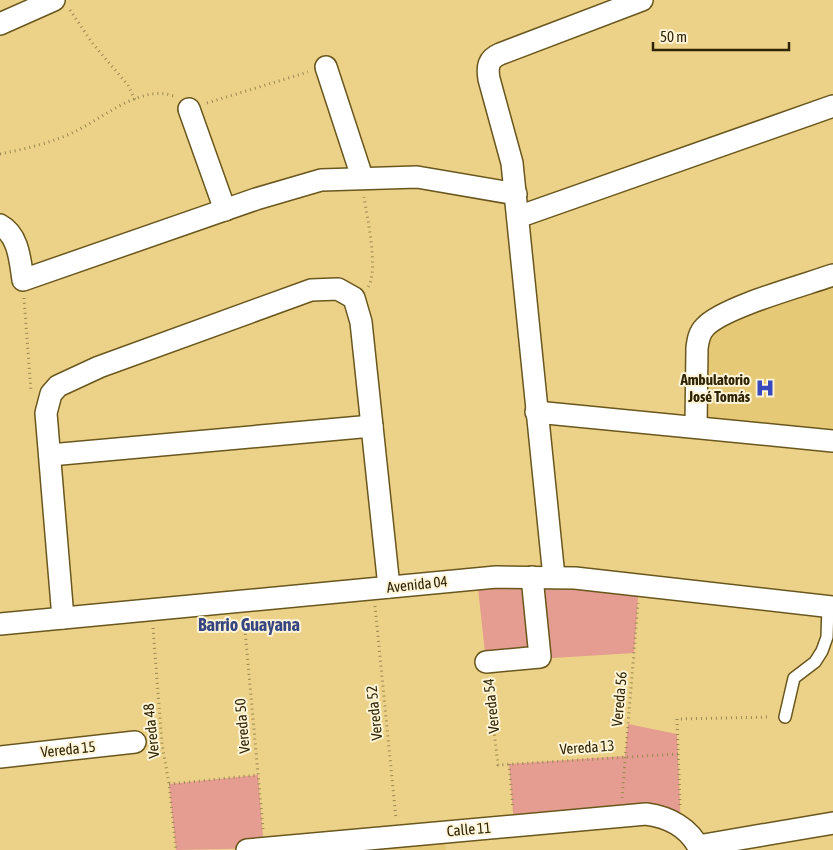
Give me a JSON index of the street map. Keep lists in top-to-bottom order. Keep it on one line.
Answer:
{"streets":{"street":["Avenida 04","Vereda 54","Vereda 15","Calle 11"],"path":["Vereda 56","Vereda 52","Vereda 50","Vereda 48","Vereda 13"]},"crossings":[["Avenida 04","Vereda 56"],["Avenida 04","Vereda 54"],["Avenida 04","Vereda 52"],["Avenida 04","Vereda 50"],["Avenida 04","Vereda 48"],["Vereda 56","Vereda 13"],["Vereda 56","Calle 11"],["Vereda 54","Vereda 13"],["Vereda 52","Calle 11"],["Vereda 50","Calle 11"]],"districts":["Barrio Guayana"],"places":{"hospital":["Ambulatorio José Tomás"]},"scale_bar":"50 m"}
